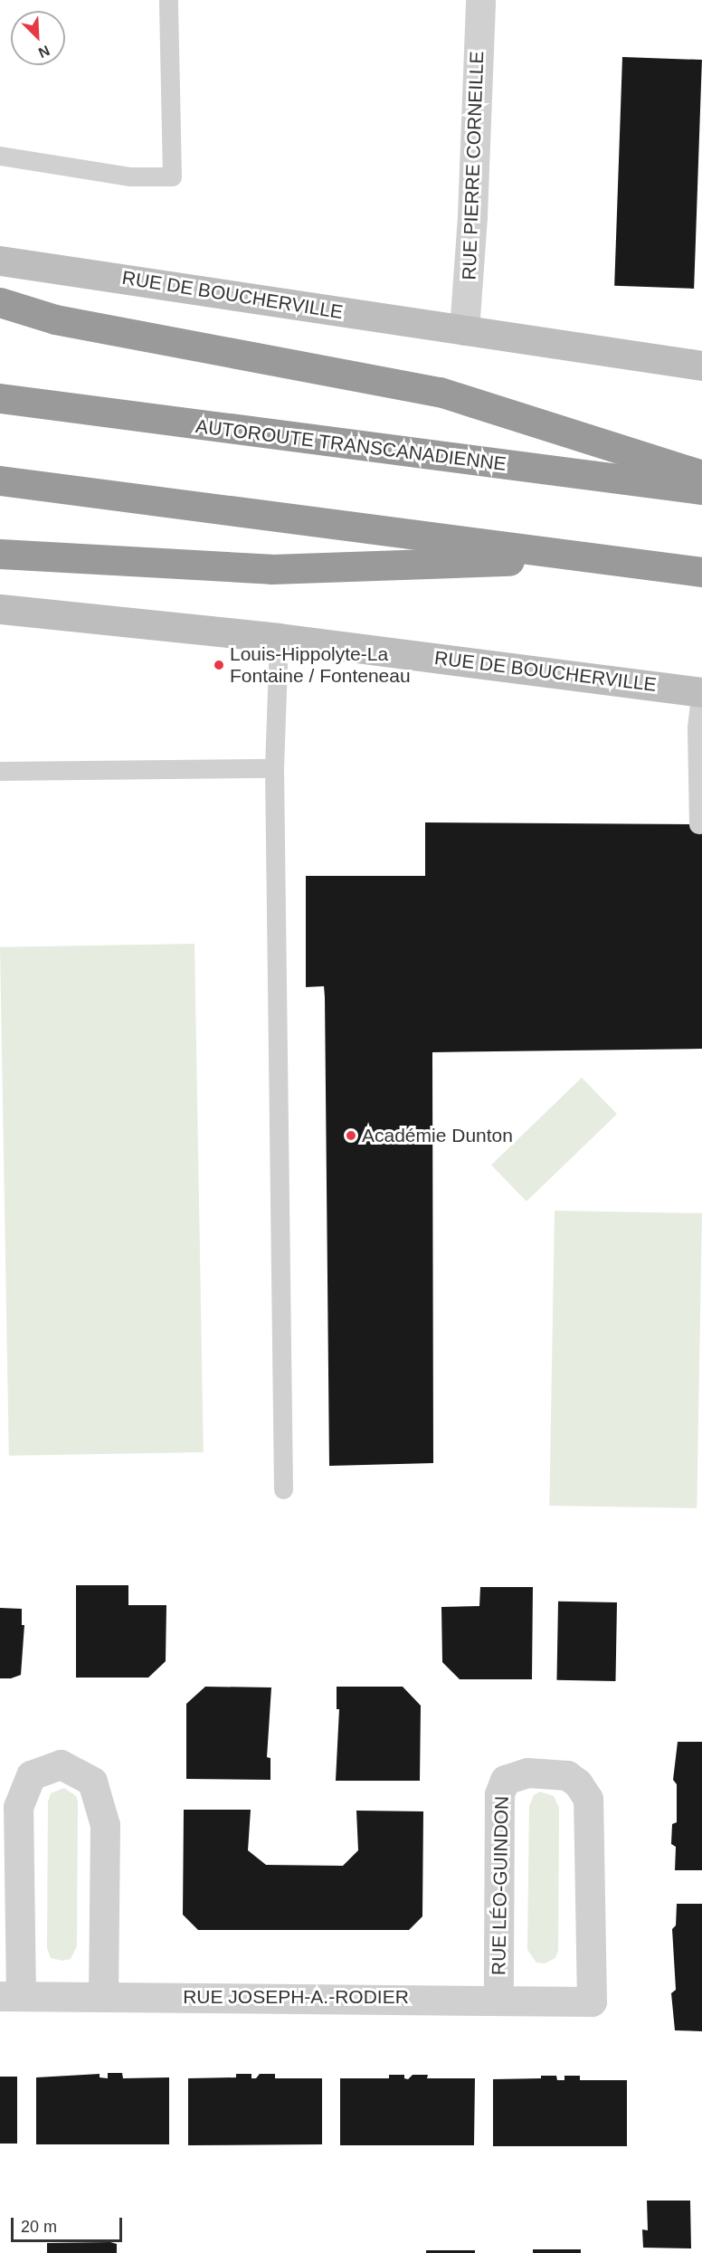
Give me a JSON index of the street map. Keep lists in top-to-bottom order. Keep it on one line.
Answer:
{"streets":{"highway":["AUTOROUTE TRANSCANADIENNE"],"main road":["RUE DE BOUCHERVILLE"],"street":["RUE PIERRE CORNEILLE","RUE LÉO-GUINDON","RUE JOSEPH-A.-RODIER"]},"crossings":[["RUE PIERRE CORNEILLE","RUE DE BOUCHERVILLE"],["RUE LÉO-GUINDON","RUE JOSEPH-A.-RODIER"]],"places":["Louis-Hippolyte-La Fontaine / Fonteneau","Académie Dunton"],"scale_bar":"20 m","north":"bottom right"}
